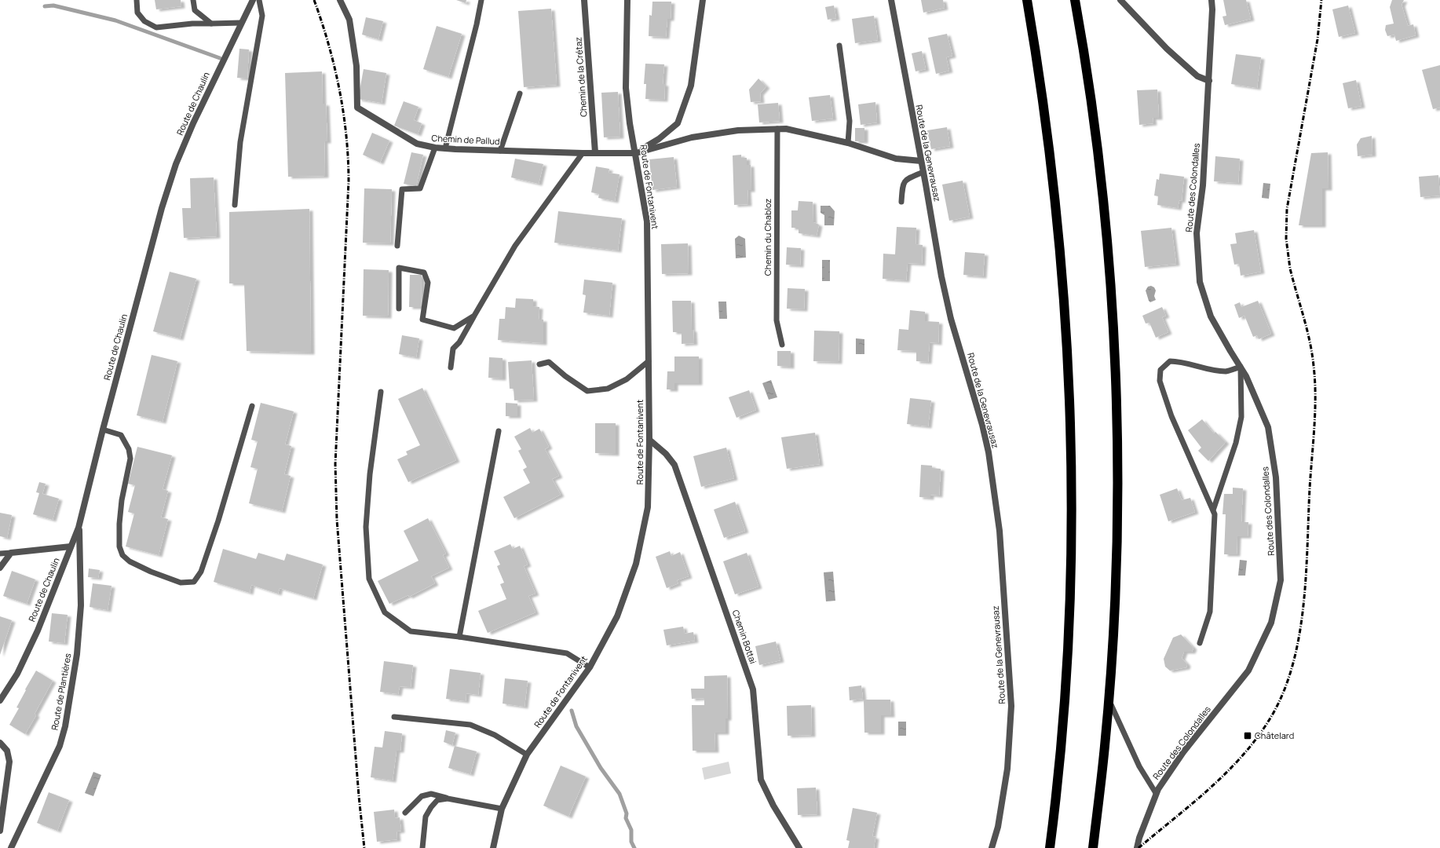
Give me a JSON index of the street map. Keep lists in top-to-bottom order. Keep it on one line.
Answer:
{"streets":{"street":["Chemin de la Crétaz","Route de Chaulin","Chemin de Pallud","Route de la Genevrausaz","Route de Fontanivent","Route des Colondalles","Chemin Bottai","Route de Plantières"],"lane":["Chemin du Chabloz"]},"crossings":[["Chemin de la Crétaz","Chemin de Pallud"],["Route de Chaulin","Route de Plantières"],["Chemin de Pallud","Route de Fontanivent"],["Route de Fontanivent","Chemin Bottai"]],"places":{"transit":["Châtelard"]}}
